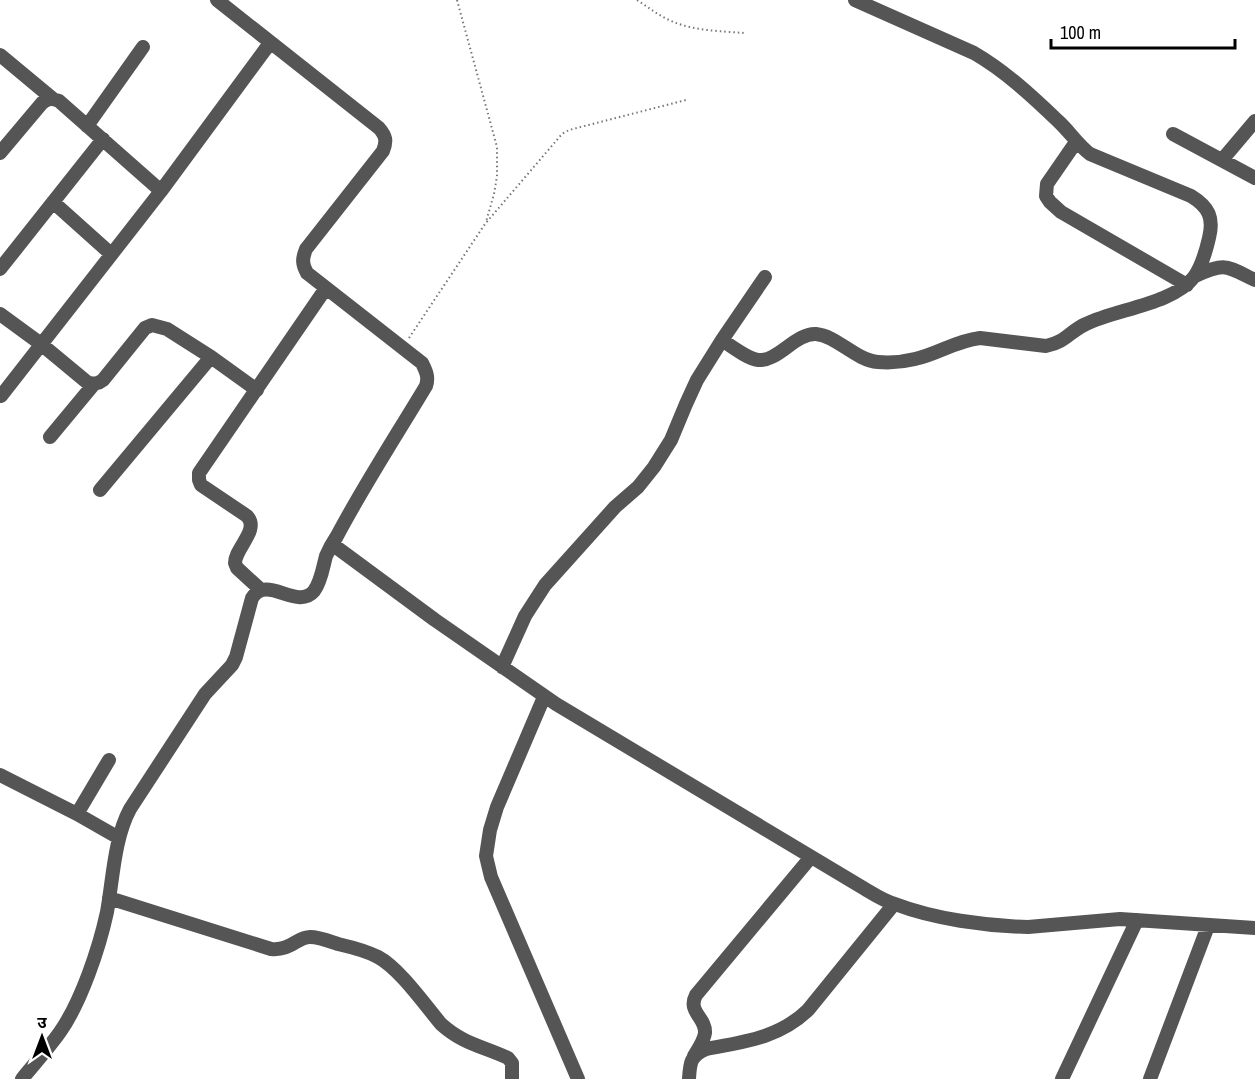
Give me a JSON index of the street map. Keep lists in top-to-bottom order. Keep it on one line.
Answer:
{"scale_bar":"100 m","north":"top"}
